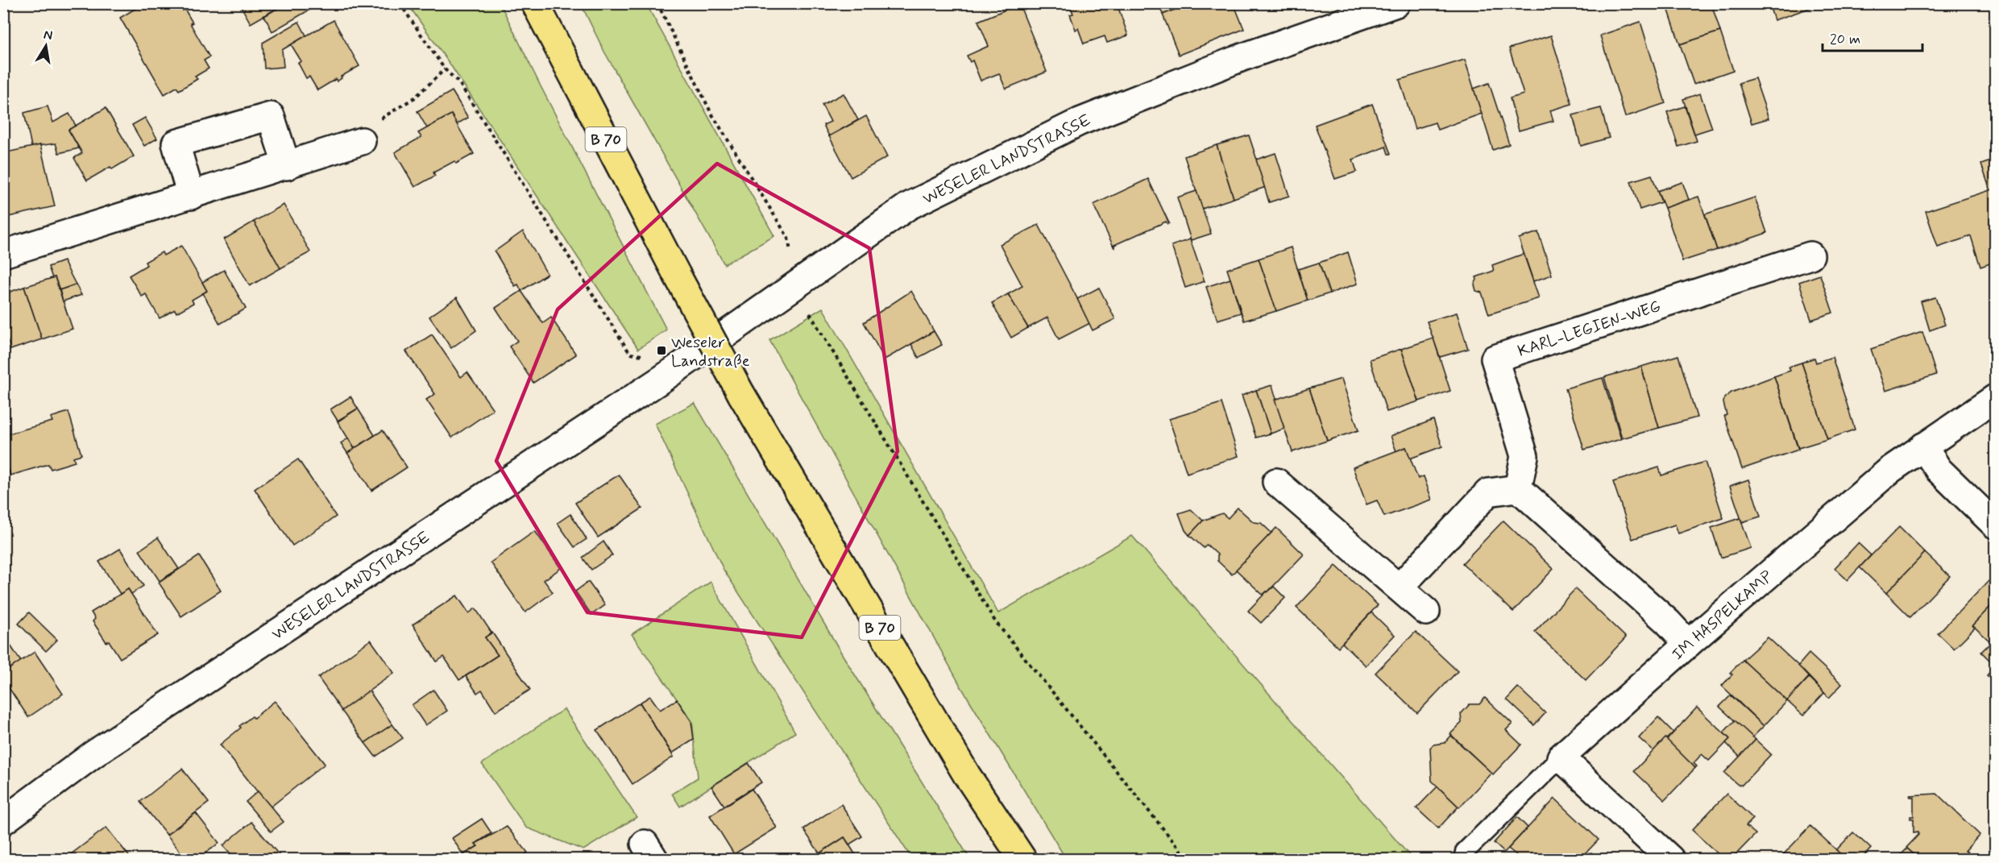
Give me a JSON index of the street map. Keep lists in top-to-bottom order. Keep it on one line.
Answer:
{"streets":{"main road":["B 70"],"street":["WESELER LANDSTRASSE","KARL-LEGIEN-WEG","IM HASPELKAMP"]},"places":{"transit":["Weseler Landstraße"]},"scale_bar":"20 m","north":"top"}
